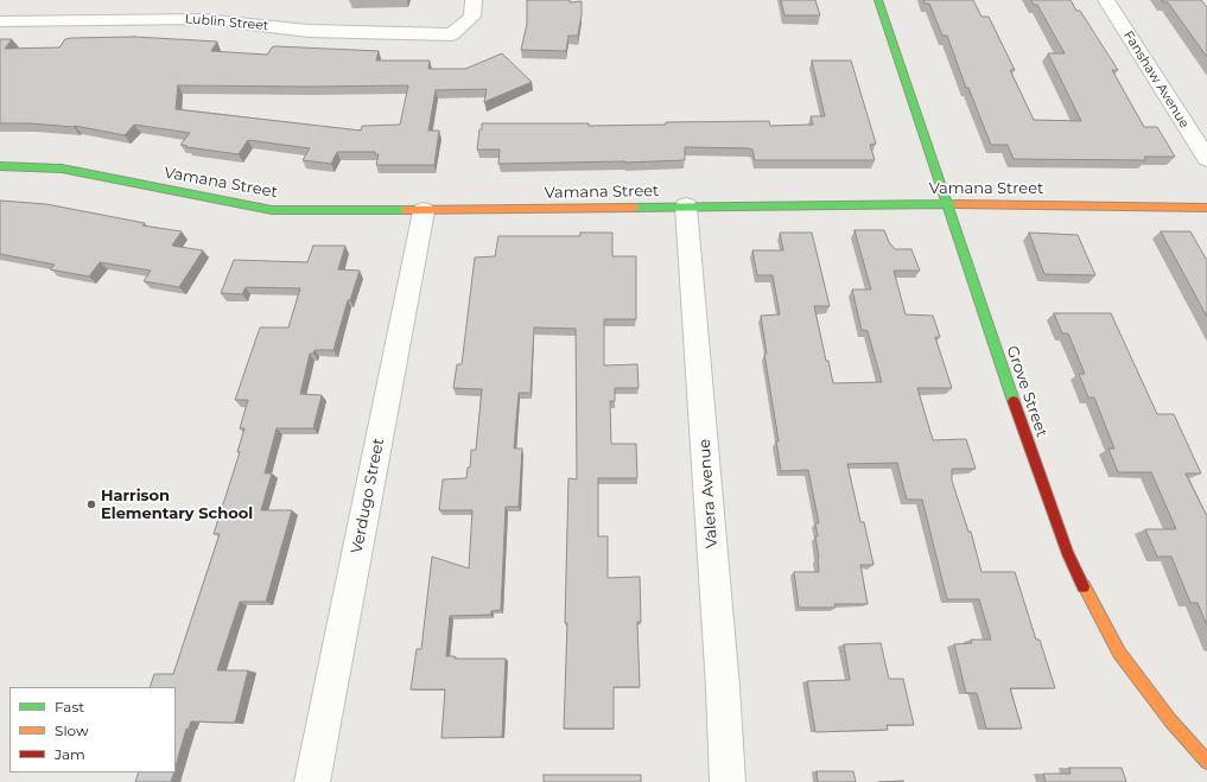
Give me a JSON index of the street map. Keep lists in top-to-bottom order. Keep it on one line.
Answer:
{"streets":{"street":["Lublin Street","Fanshaw Avenue","Vamana Street","Grove Street","Valera Avenue","Verdugo Street"]},"crossings":[["Vamana Street","Grove Street"],["Vamana Street","Valera Avenue"],["Vamana Street","Verdugo Street"]],"places":["Harrison Elementary School"],"legend":["Fast","Slow","Jam"]}
